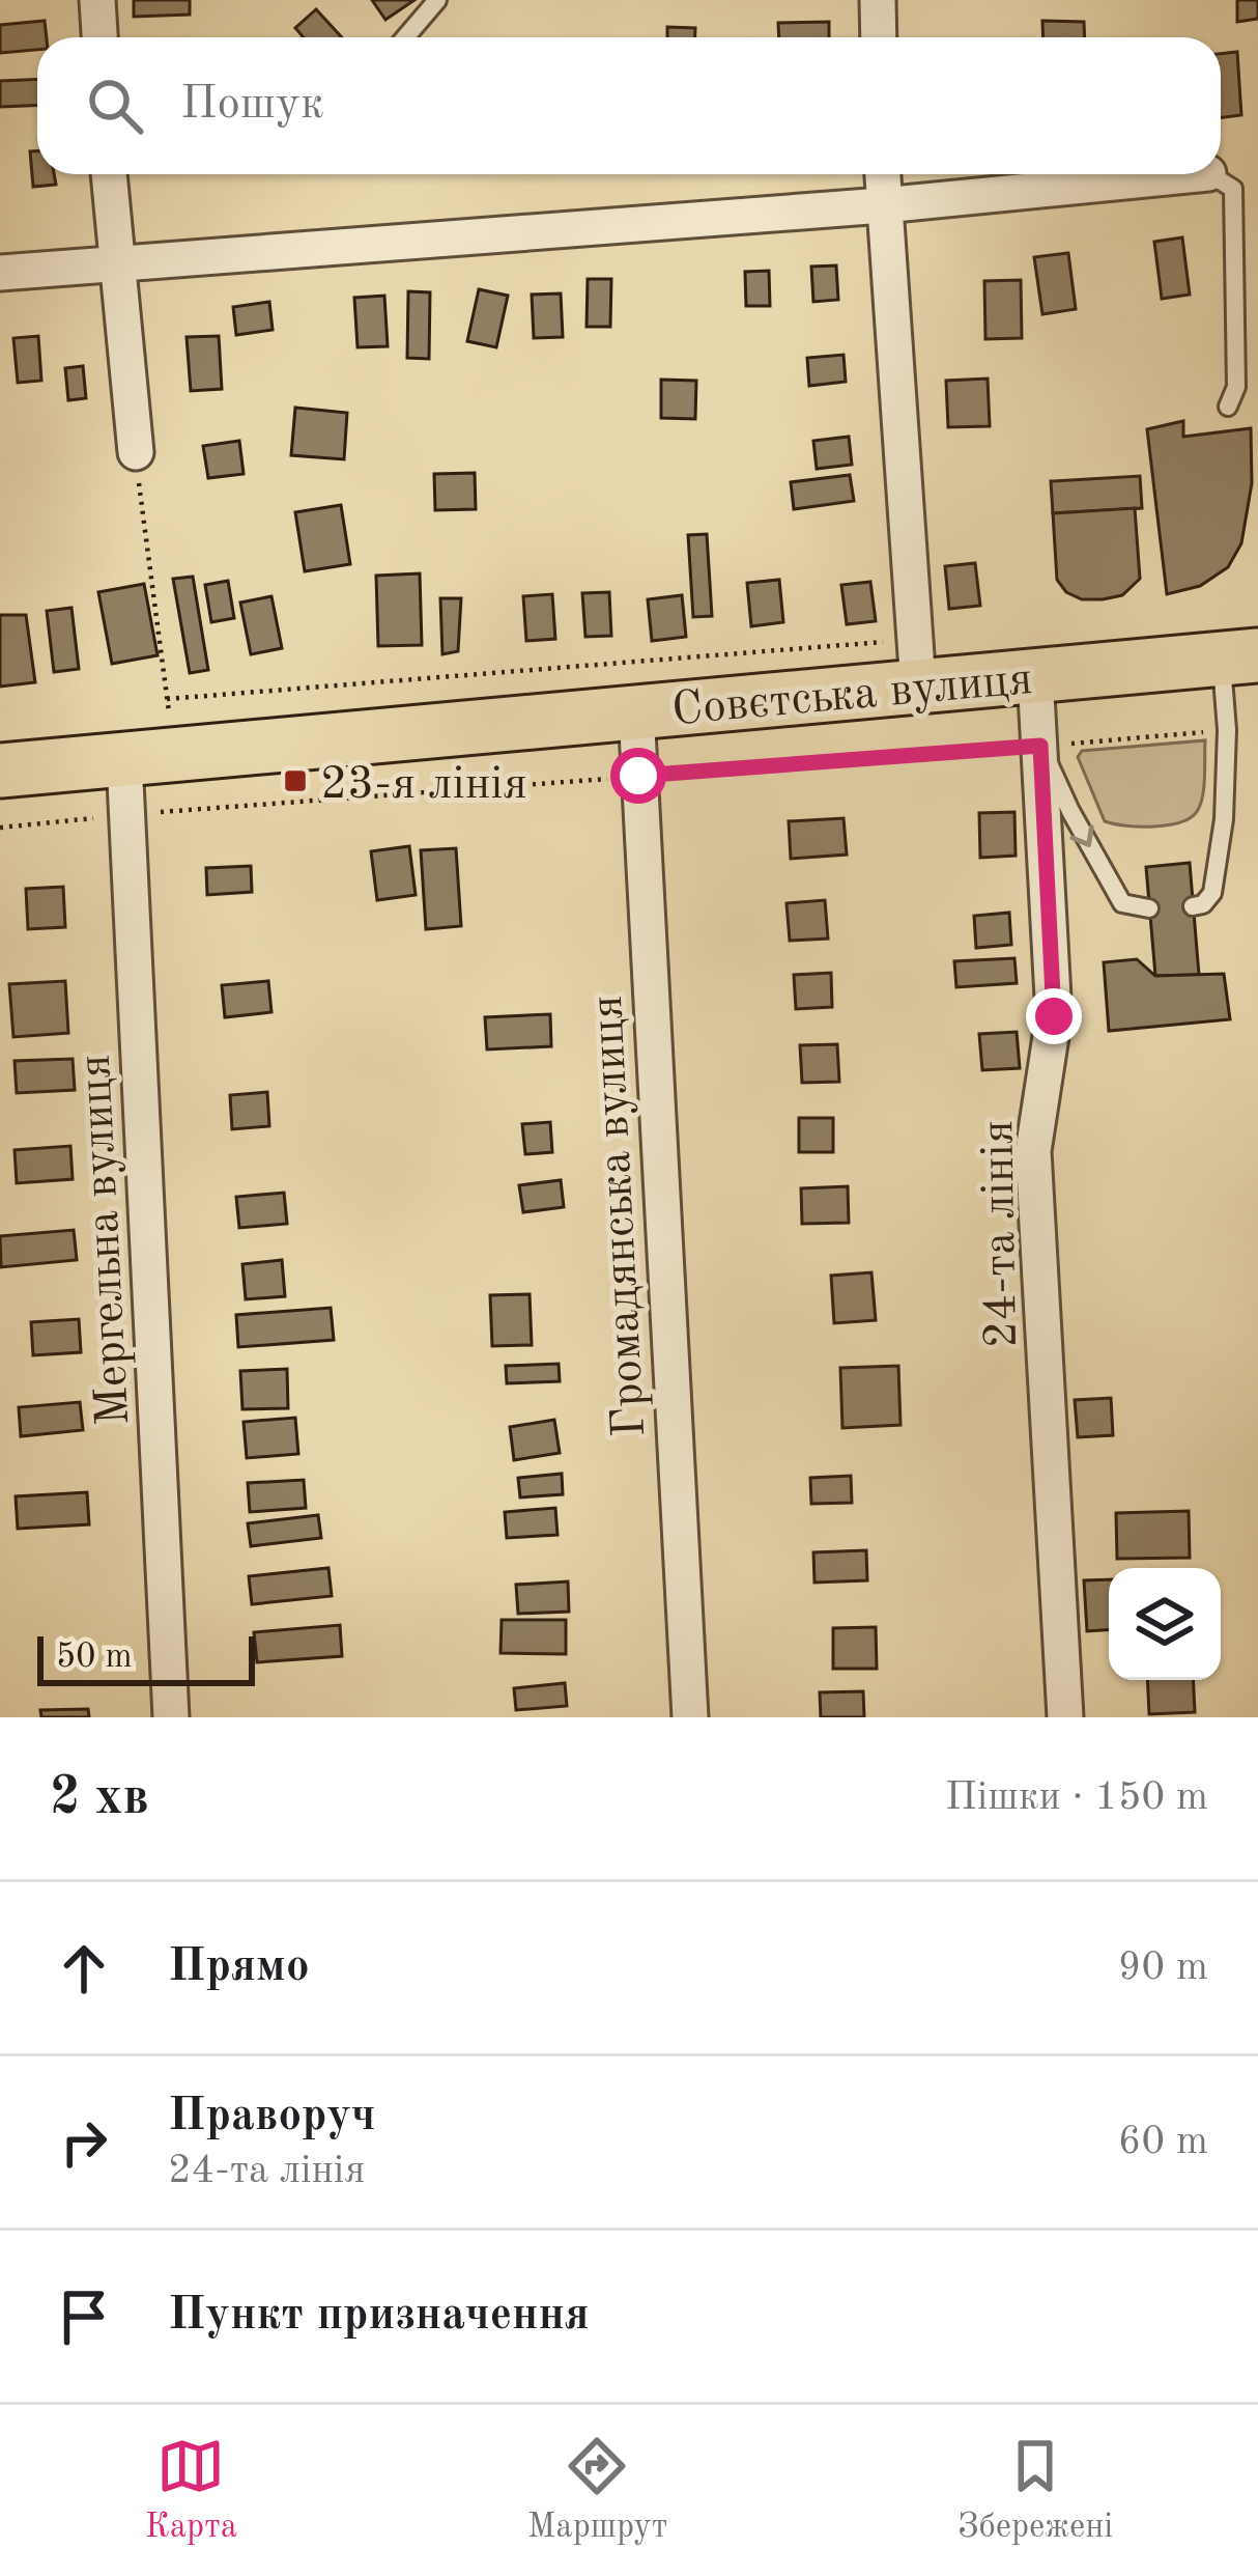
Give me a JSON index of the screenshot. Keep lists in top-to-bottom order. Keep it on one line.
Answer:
{"streets":{"main road":["Совєтська вулиця"],"street":["Громадянська вулиця","24-та лінія","Мергельна вулиця"]},"crossings":[["Совєтська вулиця","Громадянська вулиця"],["Совєтська вулиця","24-та лінія"],["Совєтська вулиця","Мергельна вулиця"]],"places":{"transit":["23-я лінія"]},"scale_bar":"50 m","page":{"search":"Пошук","scale":"50 m","heading":["2 хв","Пішки · 150 m"],"list":[["Прямо","90 m"],["Праворуч","24-та лінія","60 m"],"Пункт призначення"],"nav":["Карта","Маршрут","Збережені"]}}
